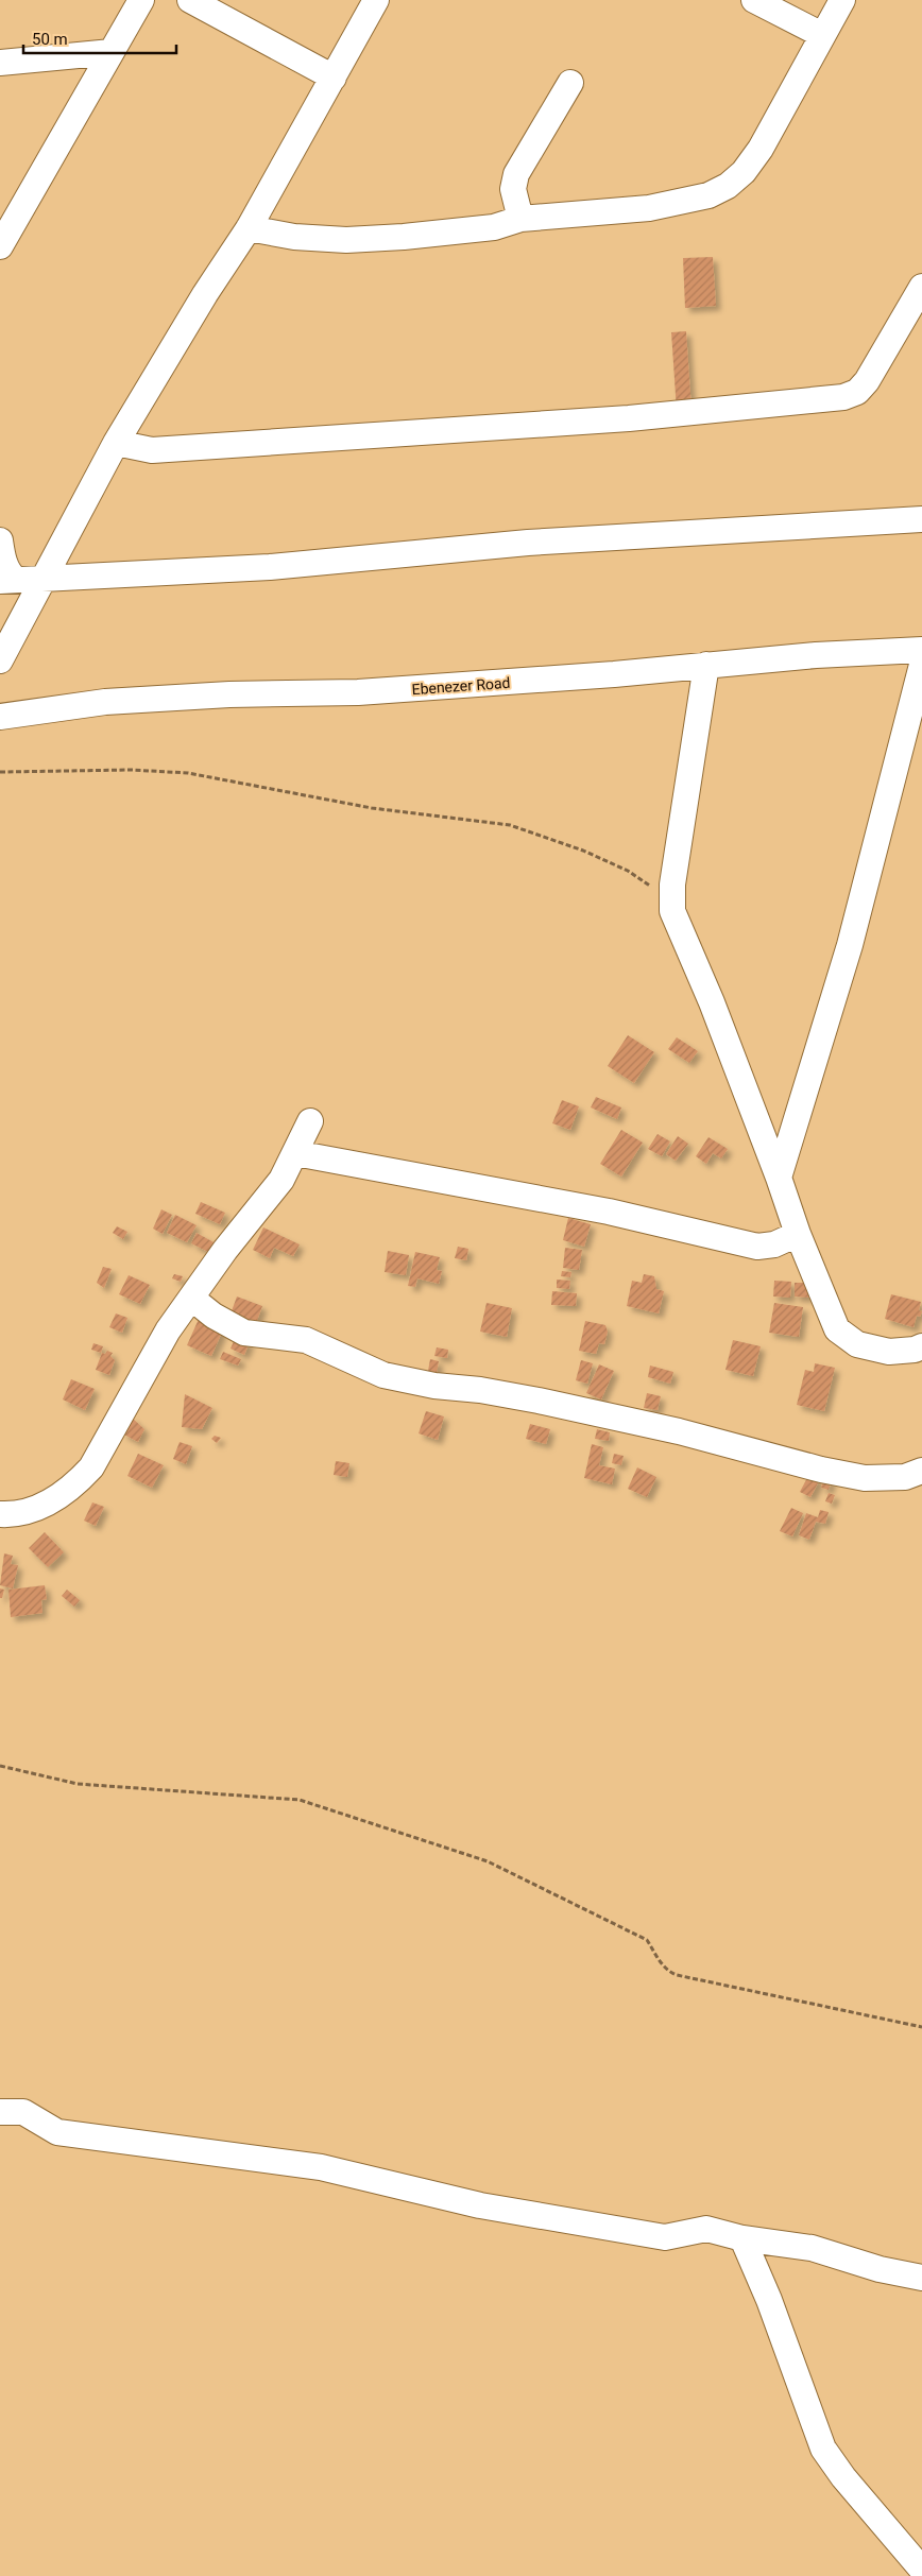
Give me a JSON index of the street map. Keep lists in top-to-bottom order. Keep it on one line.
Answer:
{"streets":{"street":["Ebenezer Road"]},"scale_bar":"50 m"}
